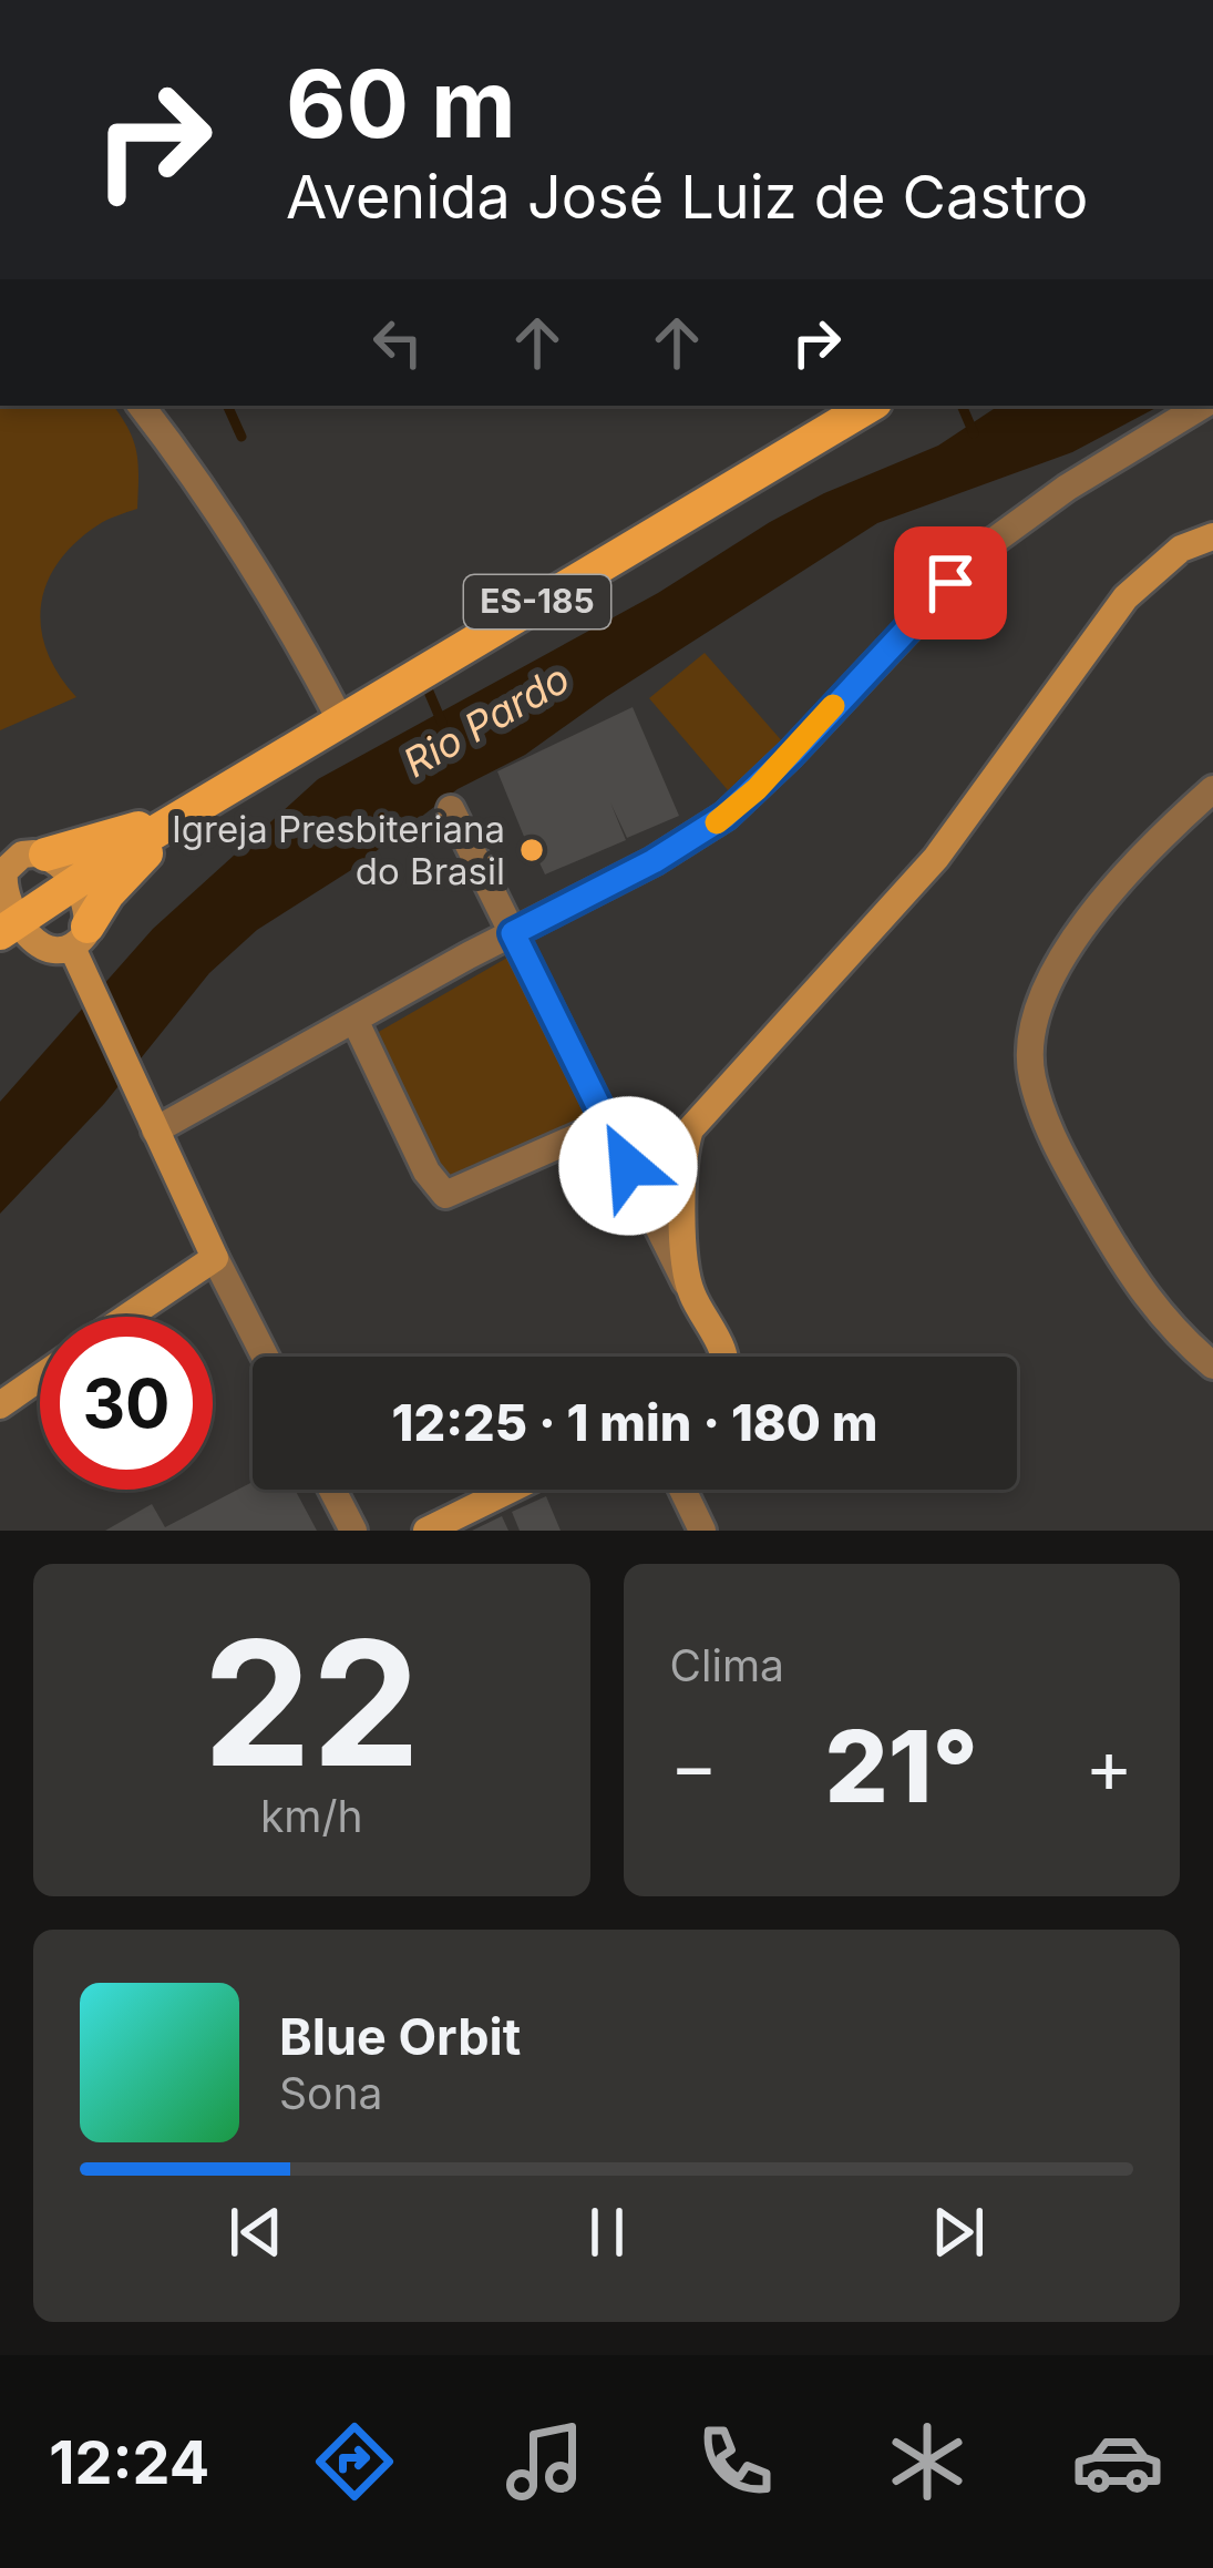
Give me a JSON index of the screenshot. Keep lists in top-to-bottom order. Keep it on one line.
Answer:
{"streets":{"main road":["ES-185"]},"water":["Rio Pardo"],"places":["Igreja Presbiteriana do Brasil"],"page":{"turn":["60 m","Avenida José Luiz de Castro"],"limit":"30","trip":"12:25 · 1 min · 180 m","tile":[["22","km/h"],"Clima"],"heat":["−","21°","+"],"song":["Blue Orbit","Sona"],"tabs":"12:24"}}
